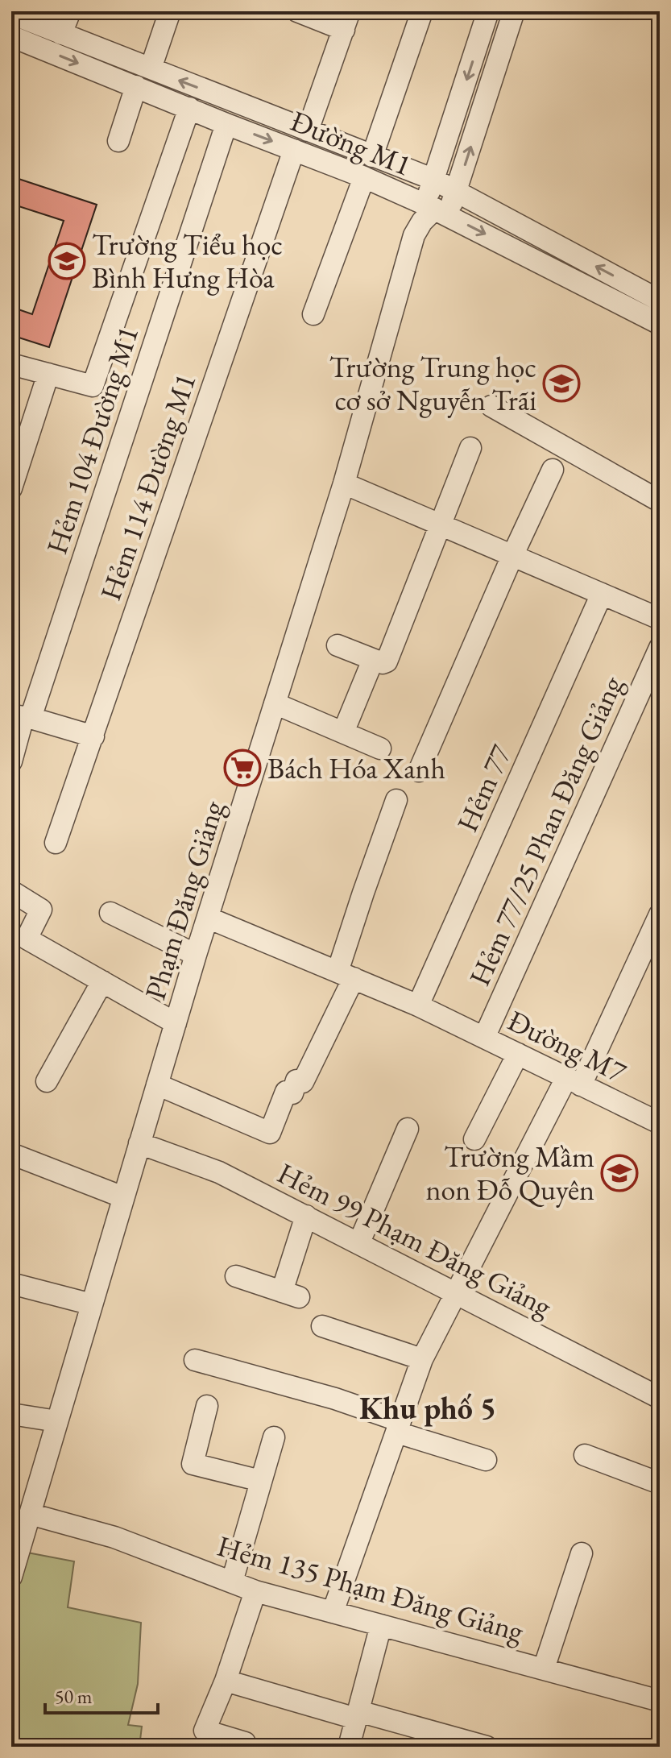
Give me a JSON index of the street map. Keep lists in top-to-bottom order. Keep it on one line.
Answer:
{"streets":{"street":["Đường M1","Hẻm 104 Đường M1","Hẻm 114 Đường M1","Hẻm 77","Hẻm 77/25 Phan Đăng Giảng","Phạm Đăng Giảng","Đường M7","Hẻm 99 Phạm Đăng Giảng","Hẻm 135 Phạm Đăng Giảng"]},"crossings":[["Đường M1","Hẻm 104 Đường M1"],["Đường M1","Hẻm 114 Đường M1"],["Đường M1","Phạm Đăng Giảng"],["Hẻm 77","Đường M7"],["Hẻm 77/25 Phan Đăng Giảng","Đường M7"],["Phạm Đăng Giảng","Đường M7"],["Phạm Đăng Giảng","Hẻm 99 Phạm Đăng Giảng"],["Phạm Đăng Giảng","Hẻm 135 Phạm Đăng Giảng"]],"districts":["Khu phố 5"],"places":{"school or university":["Trường Tiểu học Bình Hưng Hòa","Trường Trung học cơ sở Nguyễn Trãi","Trường Mầm non Đỗ Quyên"],"supermarket":["Bách Hóa Xanh"]},"scale_bar":"50 m"}
